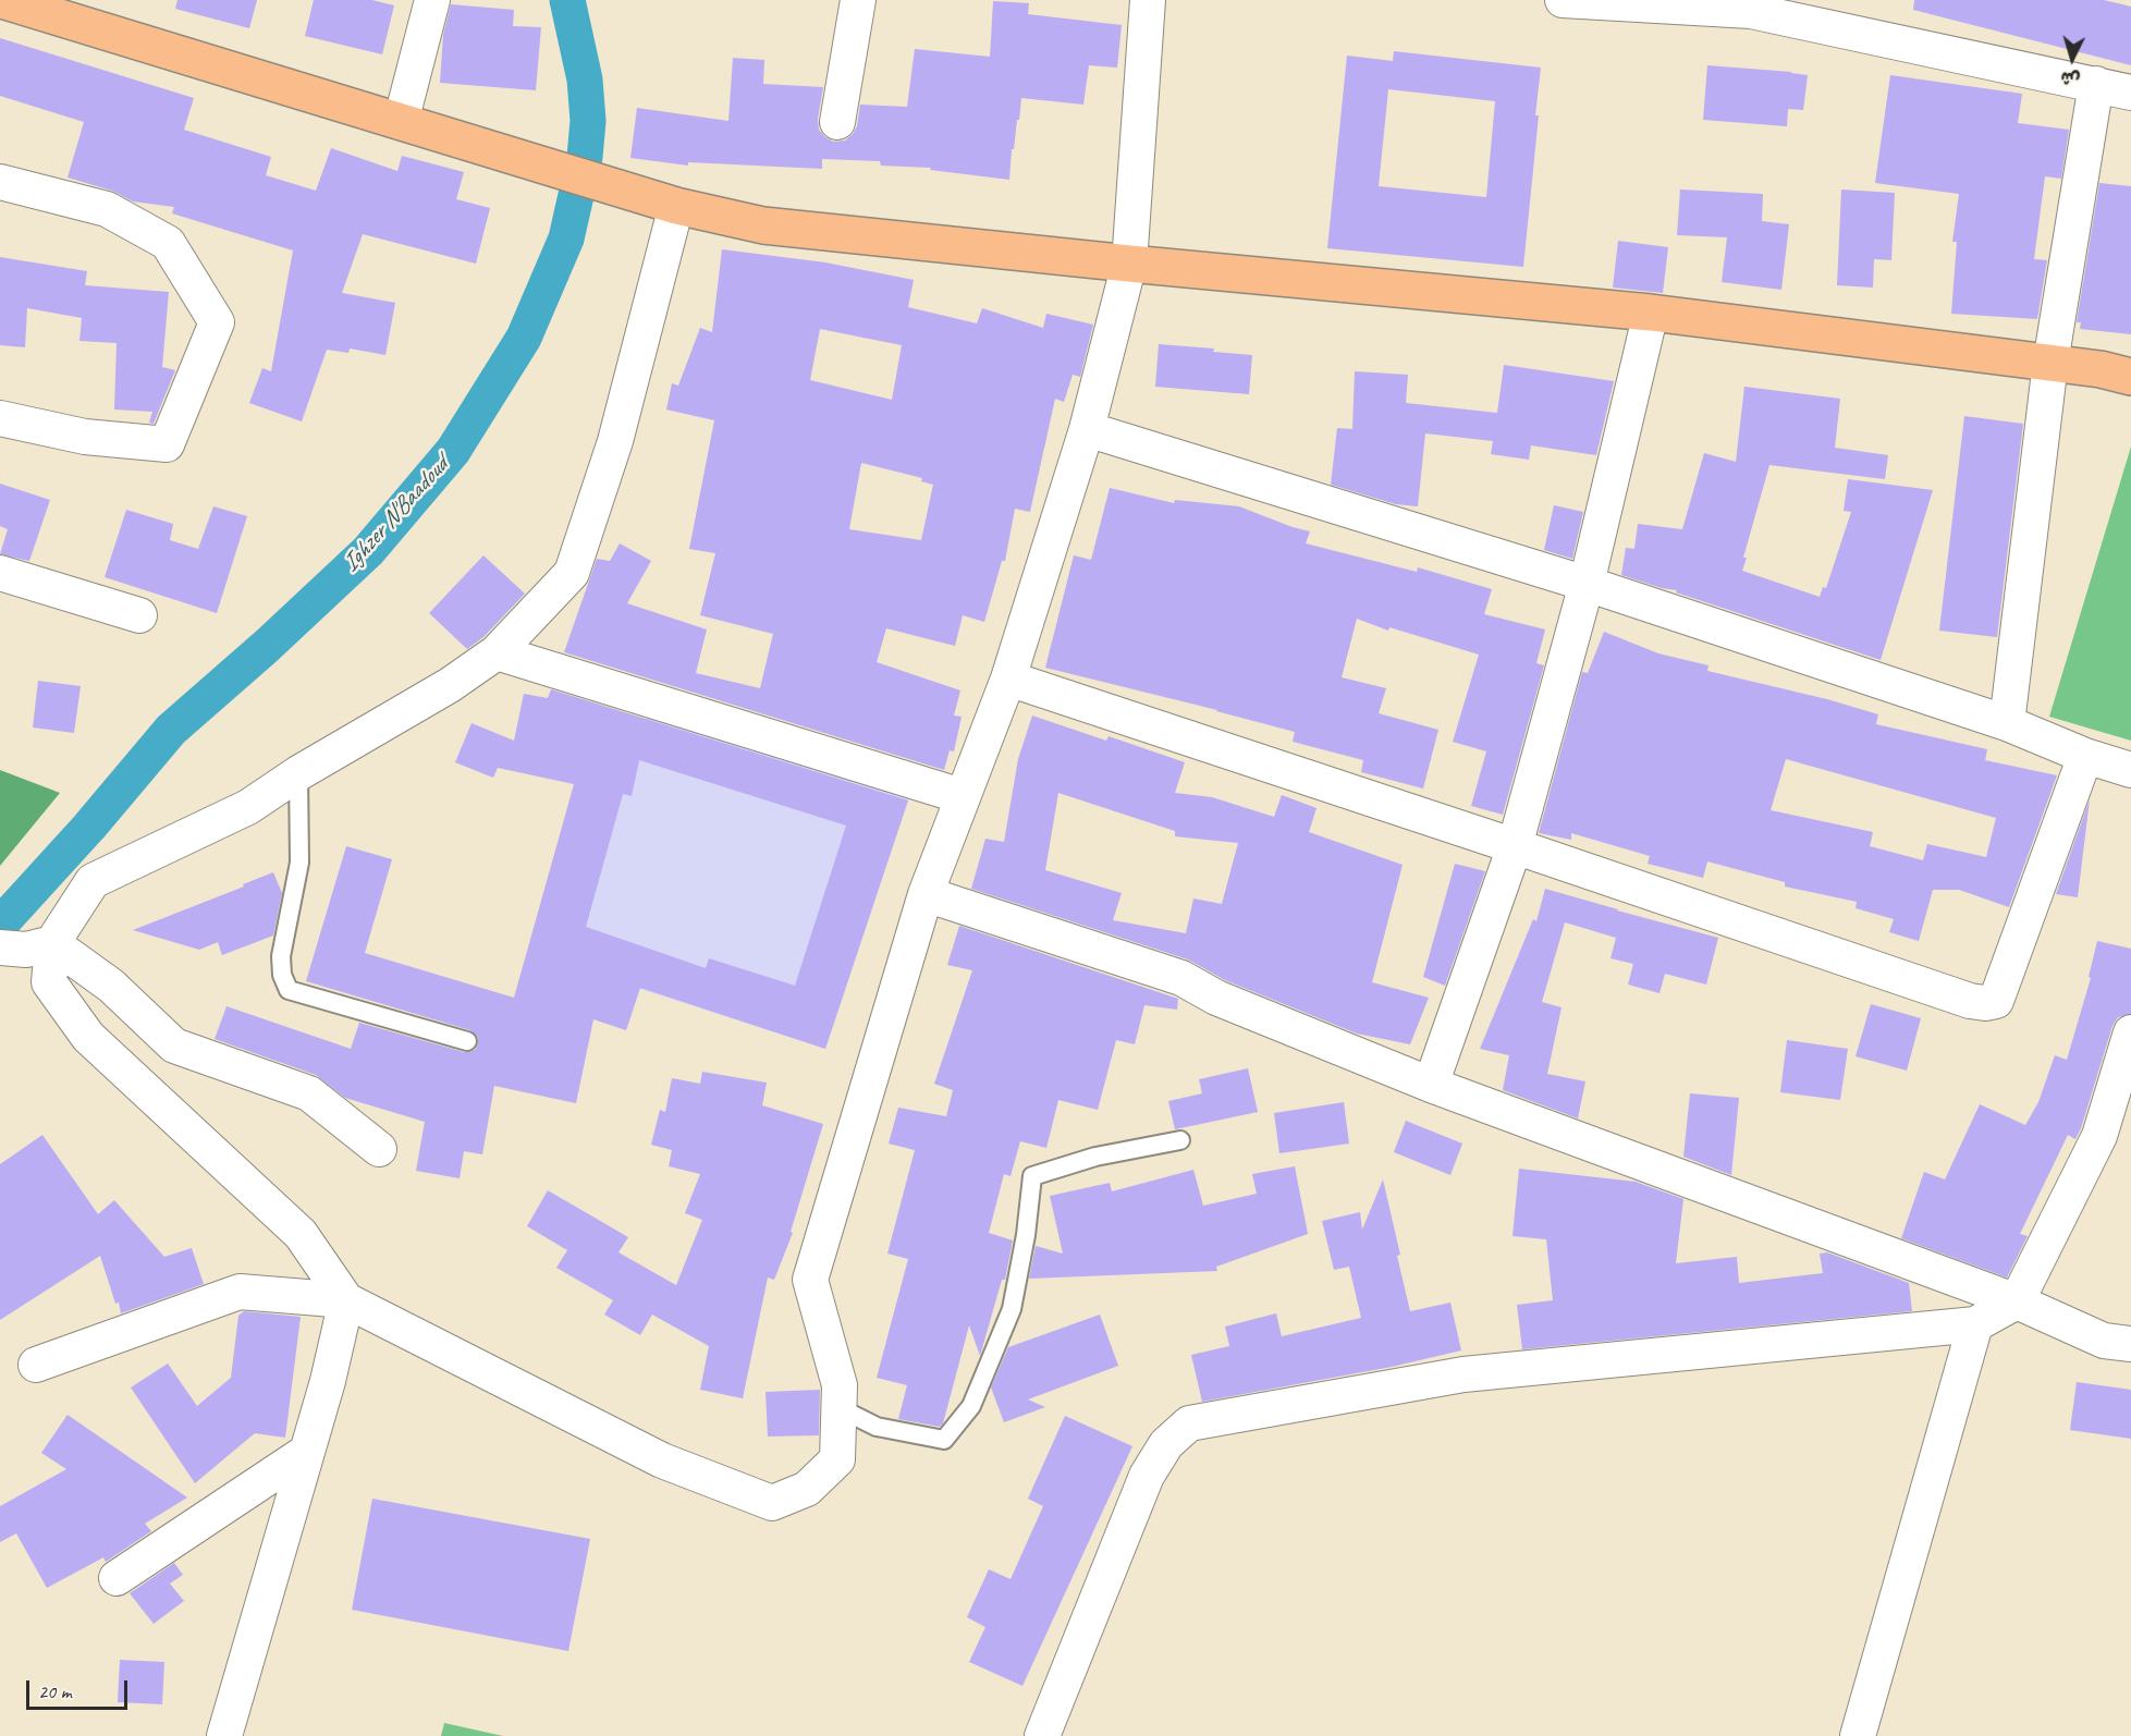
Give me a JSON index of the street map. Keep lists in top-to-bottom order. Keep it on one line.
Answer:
{"water":["Ighzer N'Baadoud"],"scale_bar":"20 m","north":"bottom"}
